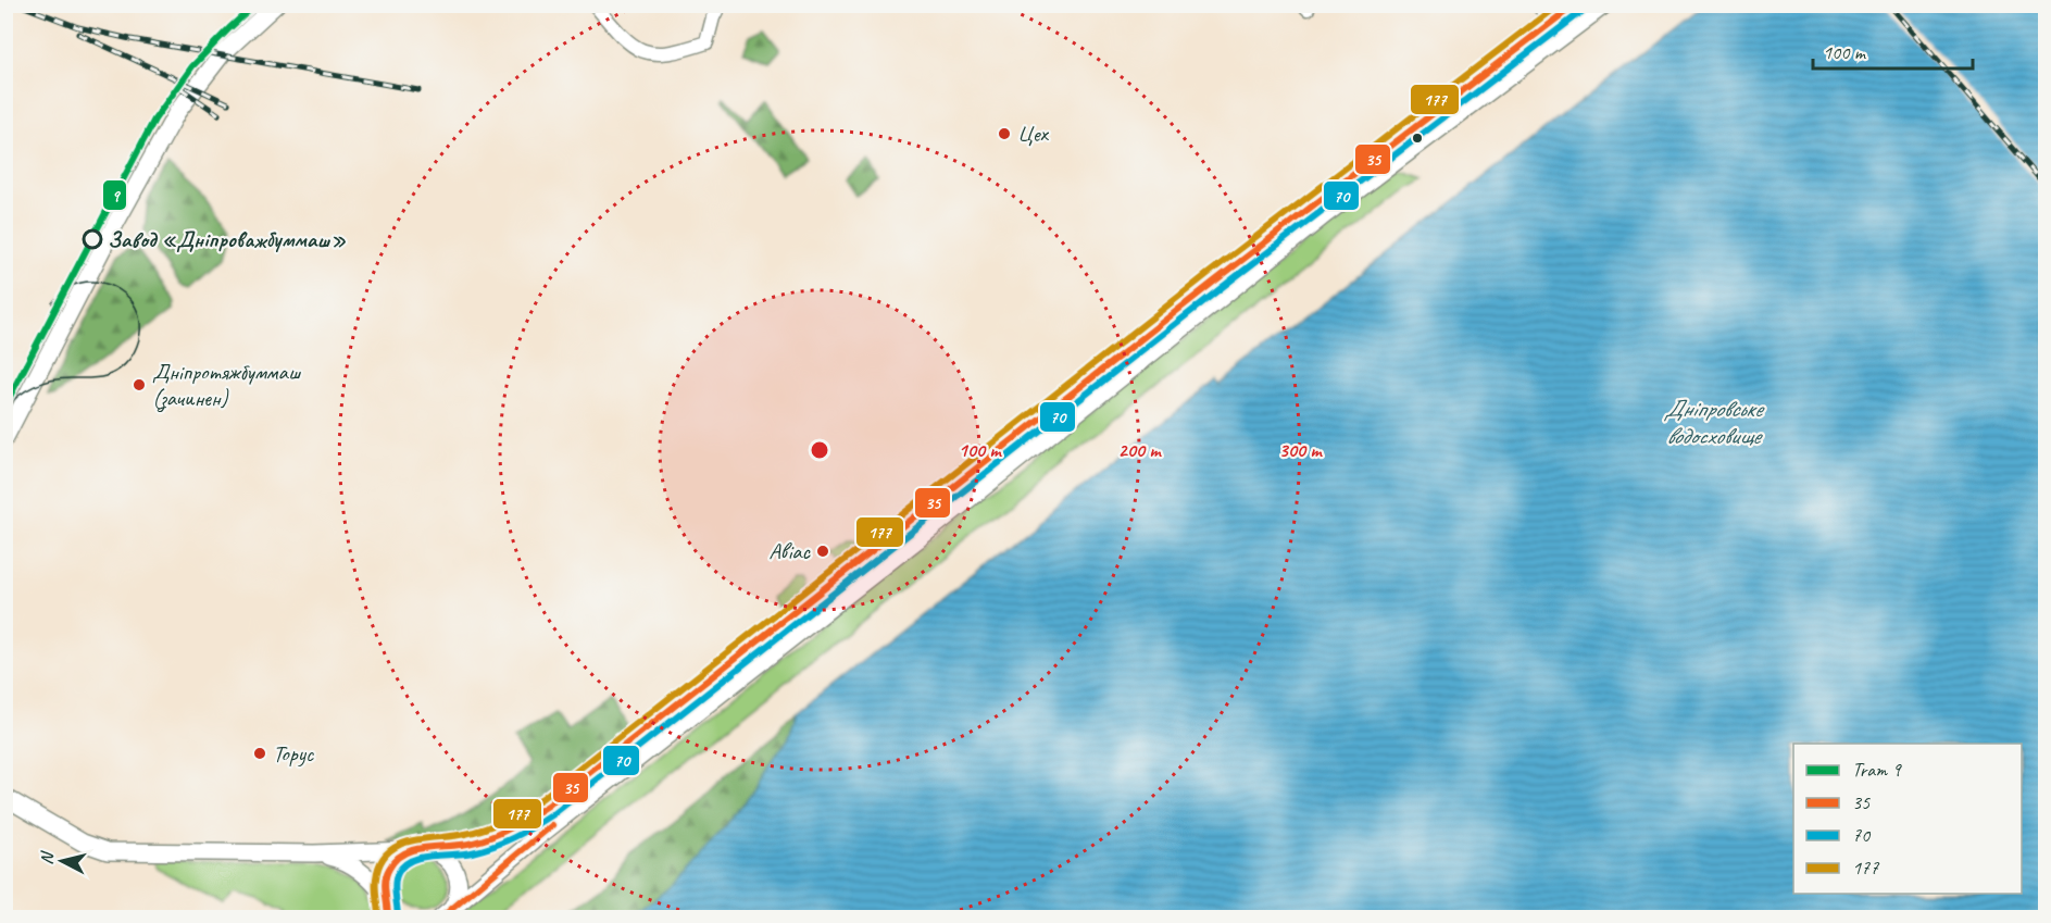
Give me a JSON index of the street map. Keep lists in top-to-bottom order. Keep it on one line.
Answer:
{"water":["Дніпровське водосховище"],"places":["Цех","Завод «Дніпроважбуммаш»","Дніпротяжбуммаш (зачинен)","Авіас","Торус"],"lines":["tram line 9","transit line 35","transit line 177","transit line 70"],"legend":["Tram 9","35","70","177"],"scale_bar":"100 m","north":"left","rings":["100 m","200 m","300 m"]}
